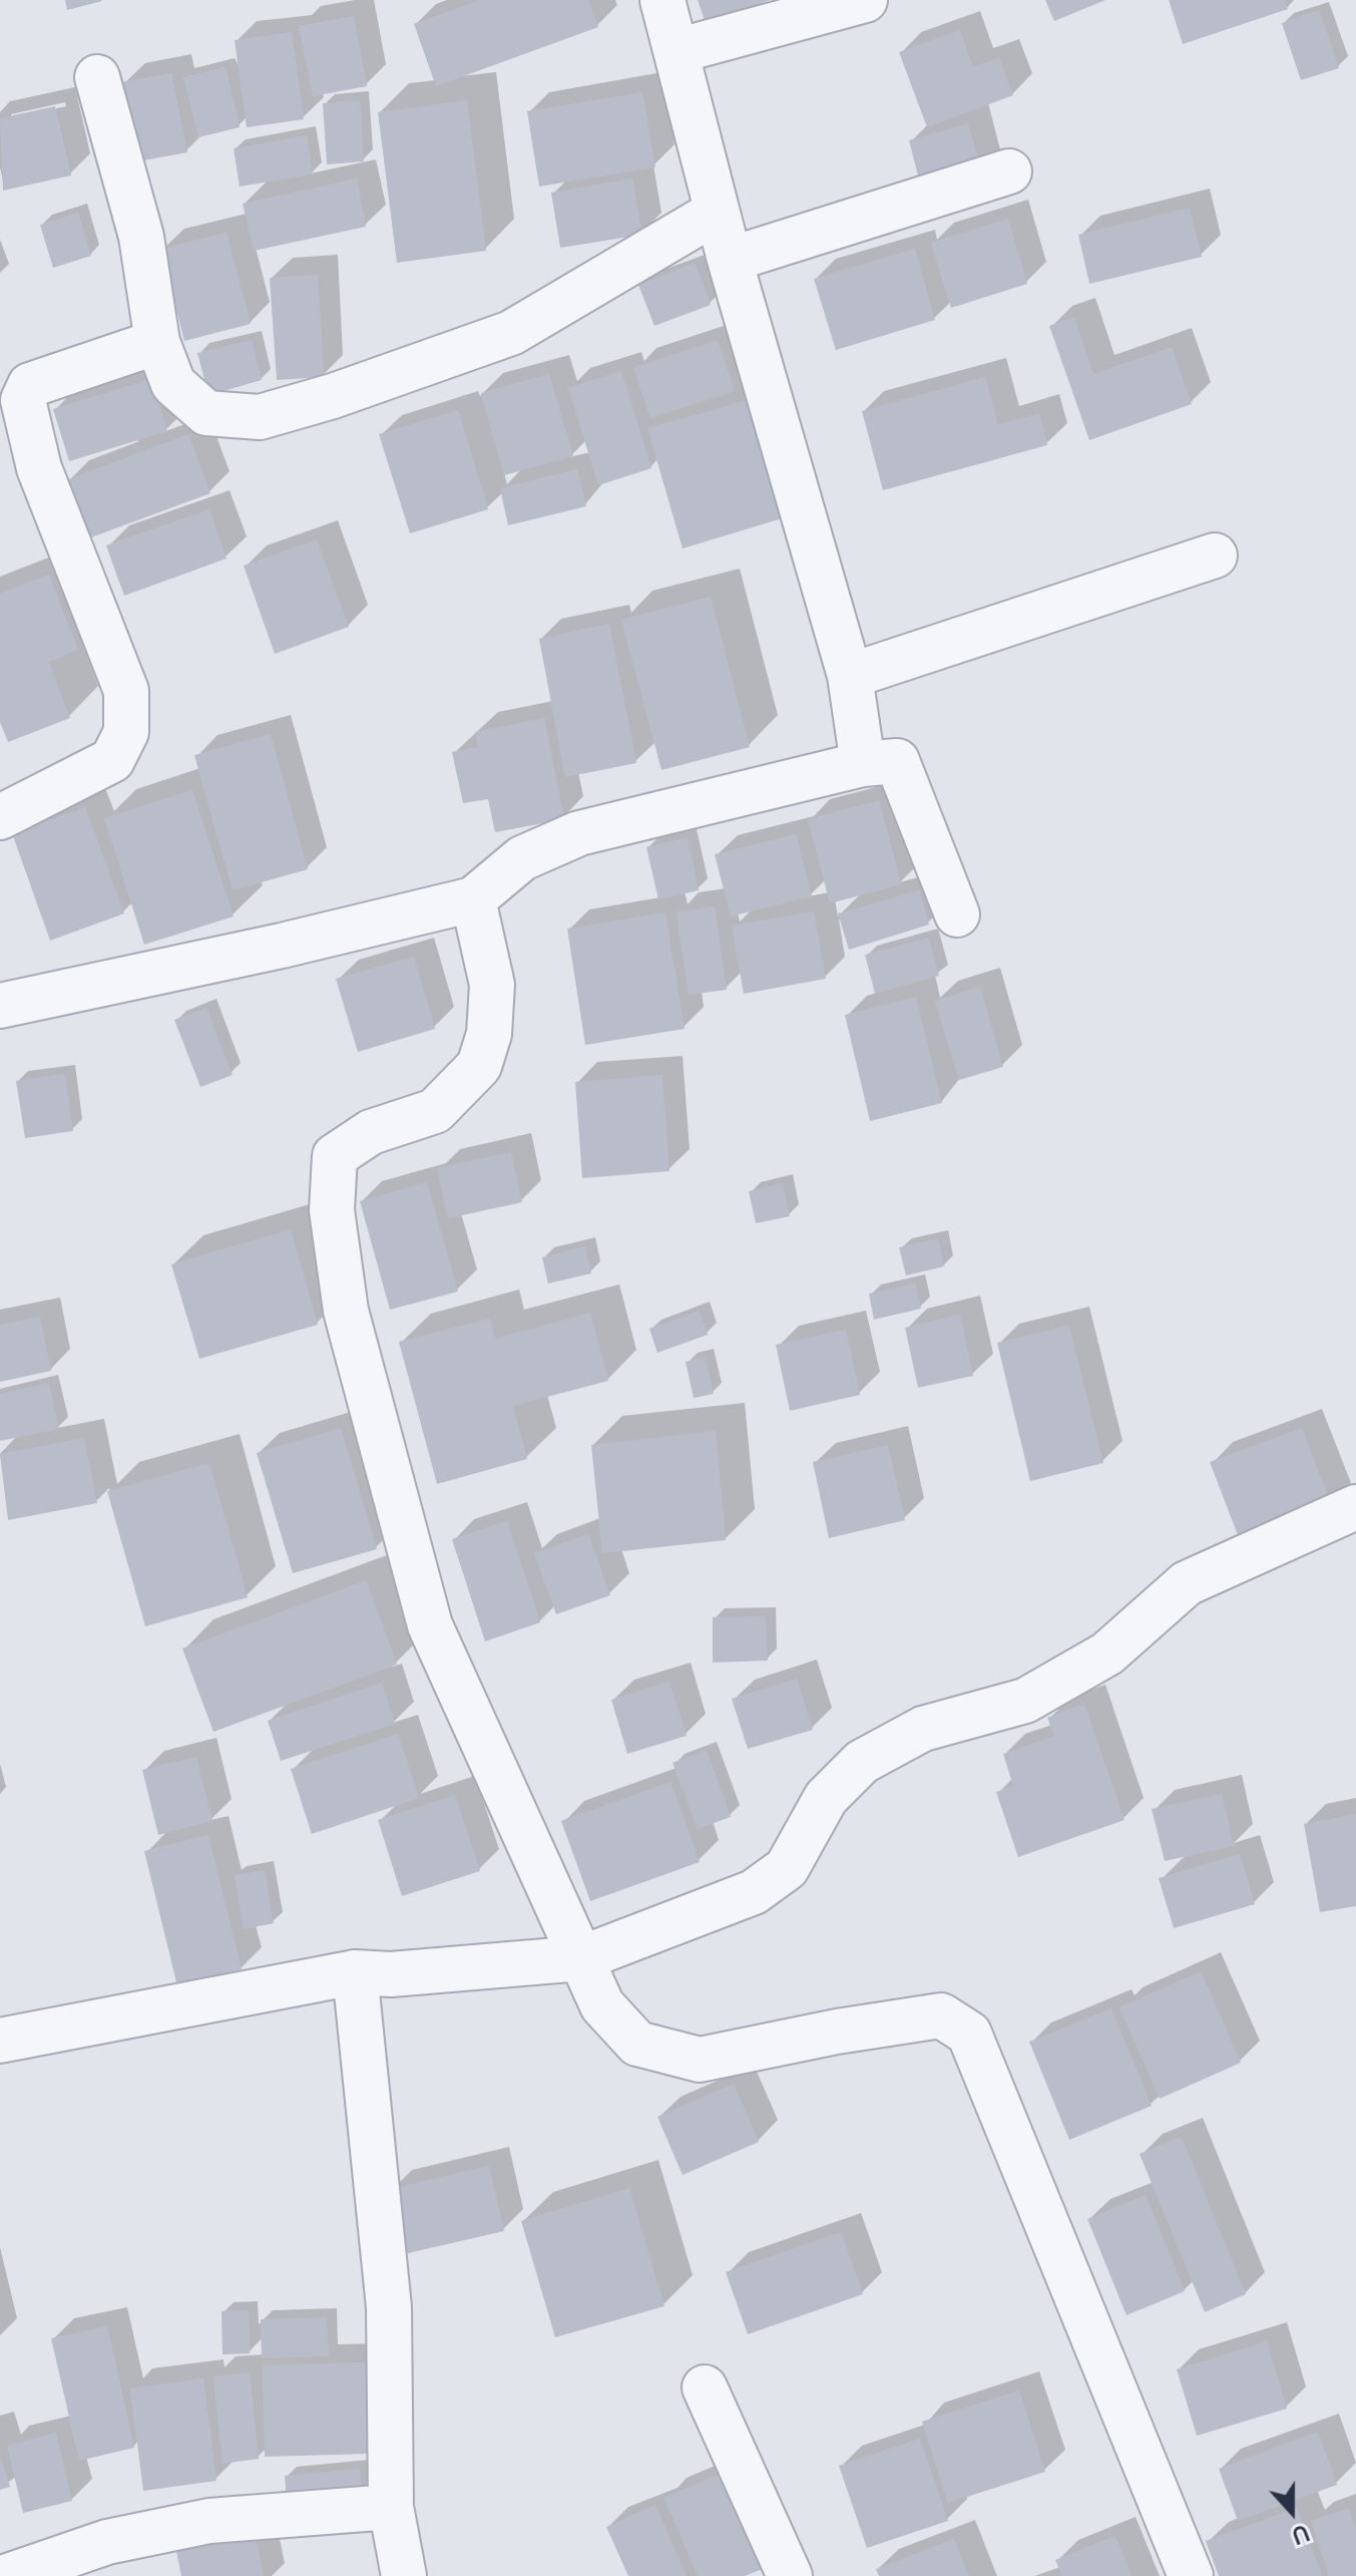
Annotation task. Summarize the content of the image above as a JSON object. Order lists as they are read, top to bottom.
{
  "north": "bottom"
}
